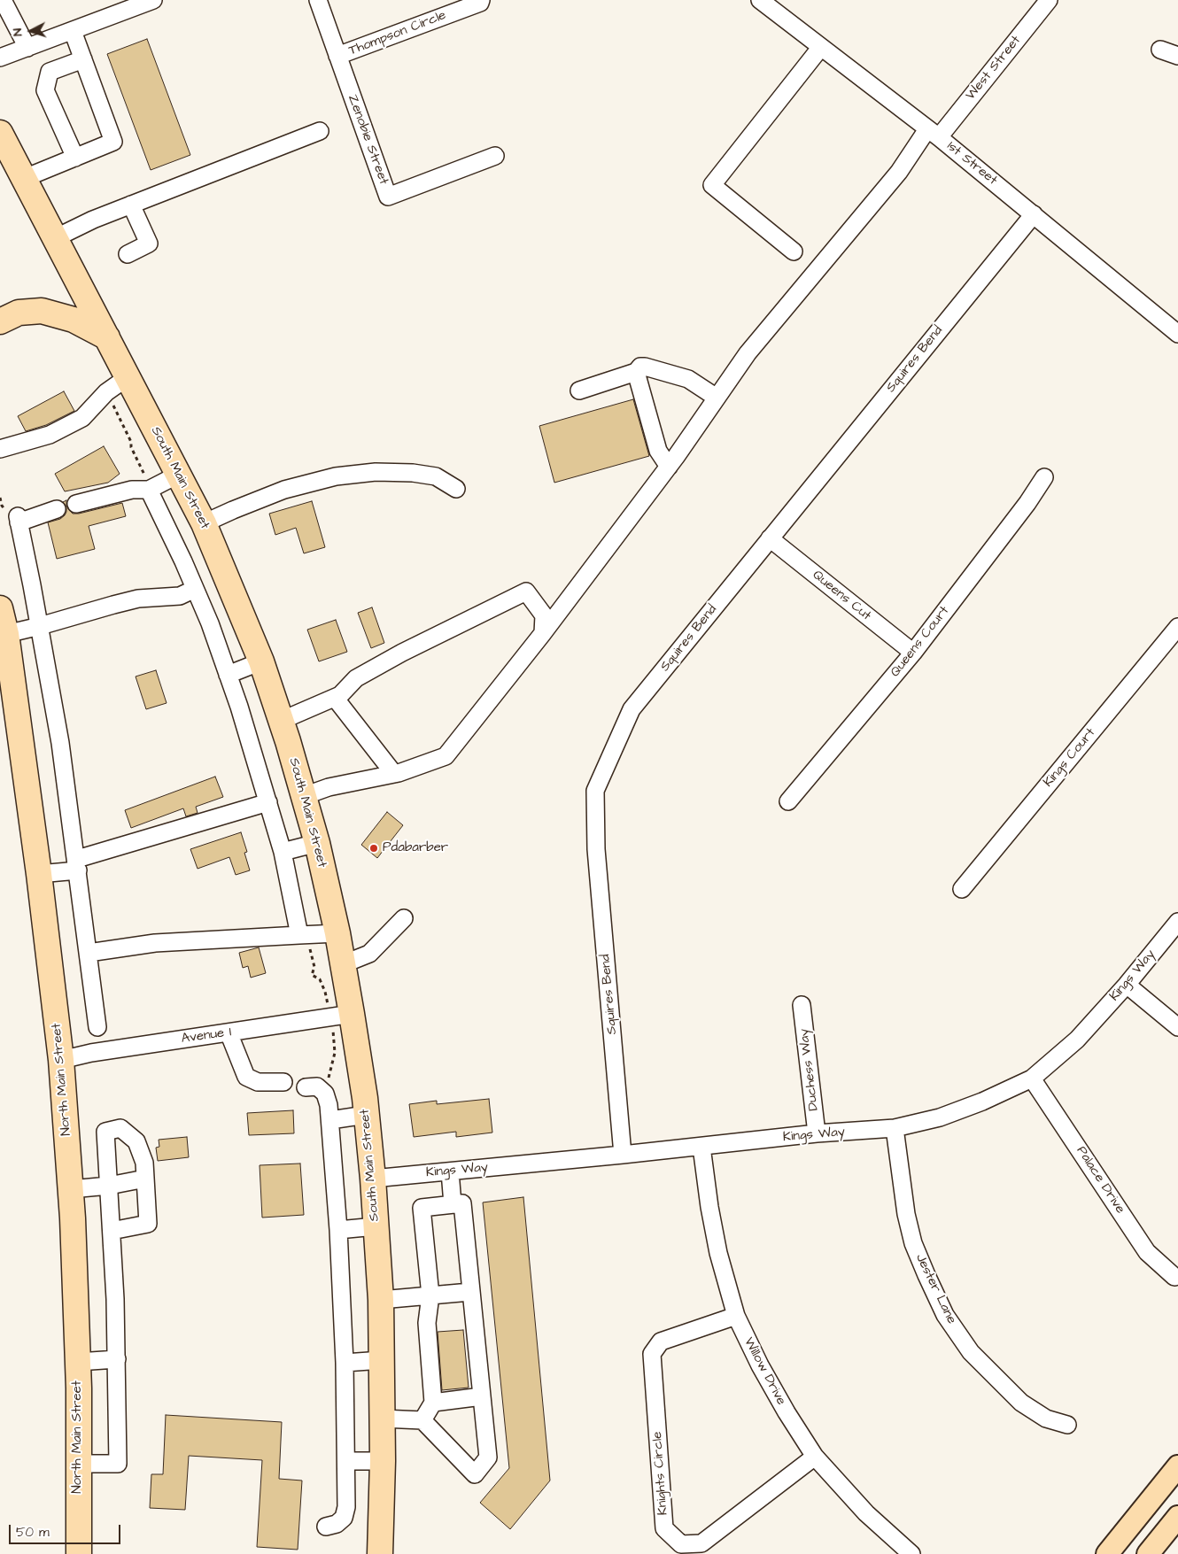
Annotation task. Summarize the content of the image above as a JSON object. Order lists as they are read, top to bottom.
{
  "streets": {
    "highway": ["South Main Street", "North Main Street"],
    "street": [
      "Thompson Circle",
      "West Street",
      "Zenobie Street",
      "1st Street",
      "Squires Bend",
      "Queens Cut",
      "Queens Court",
      "Kings Court",
      "Kings Way",
      "Avenue I",
      "Duchess Way",
      "Palace Drive",
      "Jester Lane",
      "Willow Drive",
      "Knights Circle"
    ]
  },
  "crossings": [
    ["Thompson Circle", "Zenobie Street"],
    ["West Street", "1st Street"],
    ["West Street", "South Main Street"],
    ["1st Street", "Squires Bend"],
    ["Squires Bend", "Queens Cut"],
    ["Squires Bend", "Kings Way"],
    ["South Main Street", "Kings Way"],
    ["South Main Street", "Avenue I"],
    ["Queens Cut", "Queens Court"],
    ["Kings Way", "Duchess Way"],
    ["Kings Way", "Palace Drive"],
    ["Kings Way", "Jester Lane"],
    ["Kings Way", "Willow Drive"],
    ["Avenue I", "North Main Street"],
    ["Willow Drive", "Knights Circle"]
  ],
  "places": ["Pdabarber"],
  "scale_bar": "50 m",
  "north": "left"
}
